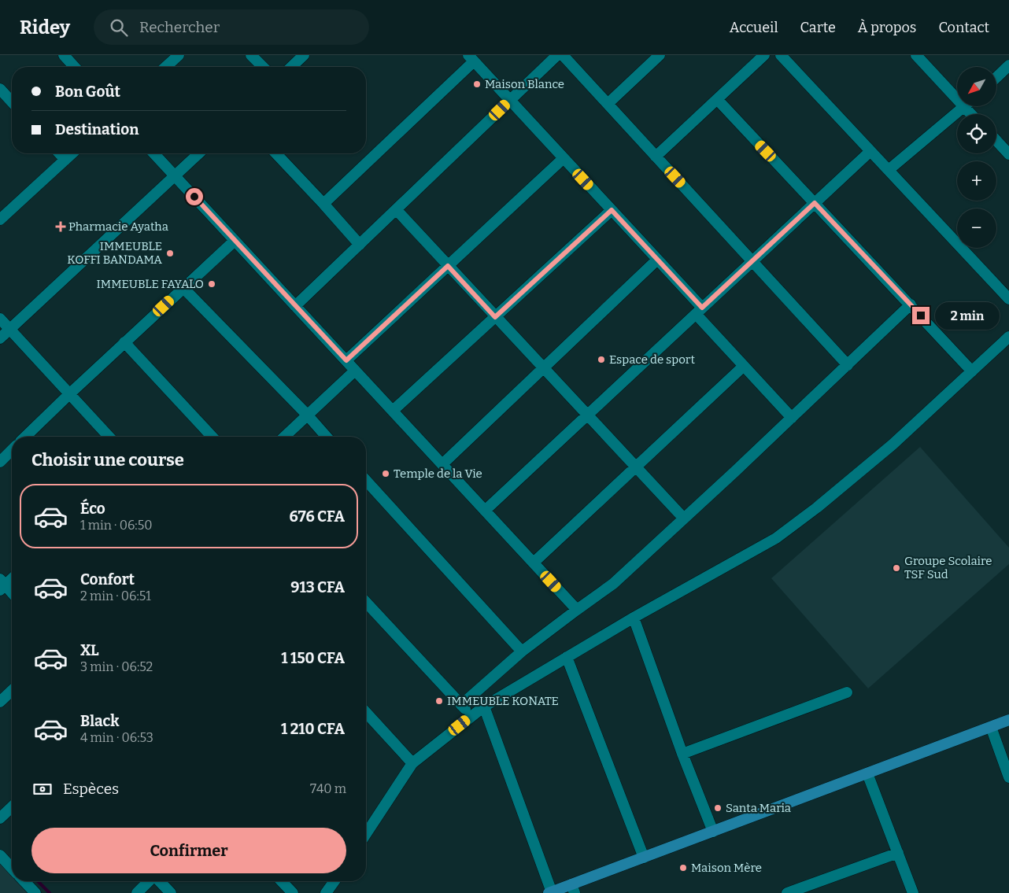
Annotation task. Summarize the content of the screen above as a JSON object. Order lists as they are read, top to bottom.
{
  "places": {
    "other": [
      "Maison Blance",
      "IMMEUBLE KOFFI BANDAMA",
      "IMMEUBLE FAYALO",
      "Espace de sport",
      "Temple de la Vie",
      "Groupe Scolaire TSF Sud",
      "IMMEUBLE KONATE",
      "Santa Maria",
      "Maison Mère"
    ],
    "health": ["Pharmacie Ayatha"]
  },
  "north": "bottom left",
  "page": {
    "header": "Ridey",
    "search": "Rechercher",
    "nav": [
      "Accueil",
      "Carte",
      "À propos",
      "Contact"
    ],
    "map_buttons": ["+", "−"],
    "banner": ["Bon Goût", "Destination"],
    "bubble": "2 min",
    "heading": "Choisir une course",
    "list": [
      {
        "name": "Éco",
        "note": "1 min · 06:50",
        "value": "676 CFA"
      },
      {
        "name": "Confort",
        "note": "2 min · 06:51",
        "value": "913 CFA"
      },
      {
        "name": "XL",
        "note": "3 min · 06:52",
        "value": "1 150 CFA"
      },
      {
        "name": "Black",
        "note": "4 min · 06:53",
        "value": "1 210 CFA"
      }
    ],
    "pay": ["Espèces", "740 m"],
    "buttons": "Confirmer"
  }
}
